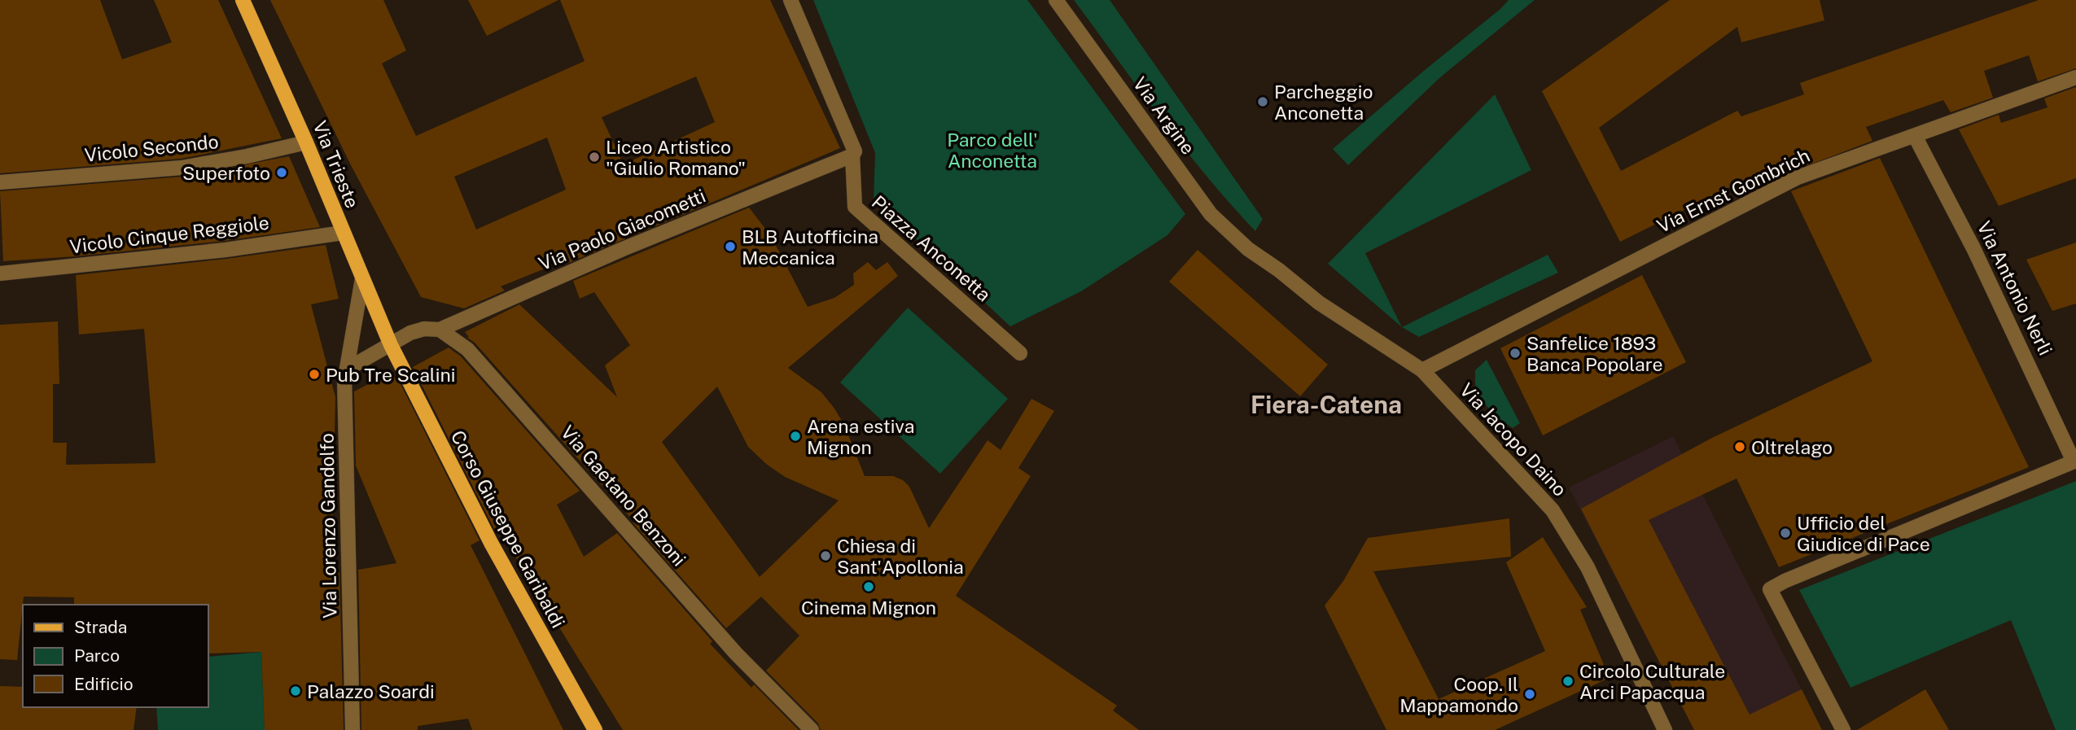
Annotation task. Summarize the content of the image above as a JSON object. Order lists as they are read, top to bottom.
{
  "streets": {
    "main road": ["Via Trieste", "Corso Giuseppe Garibaldi"],
    "street": [
      "Via Argine",
      "Vicolo Secondo",
      "Via Ernst Gombrich",
      "Via Paolo Giacometti",
      "Vicolo Cinque Reggiole",
      "Piazza Anconetta",
      "Via Antonio Nerli",
      "Via Jacopo Daino",
      "Via Gaetano Benzoni",
      "Via Lorenzo Gandolfo"
    ]
  },
  "crossings": [
    ["Via Argine", "Via Jacopo Daino"],
    ["Vicolo Secondo", "Via Trieste"],
    ["Via Trieste", "Vicolo Cinque Reggiole"],
    ["Via Trieste", "Via Lorenzo Gandolfo"],
    ["Via Trieste", "Corso Giuseppe Garibaldi"],
    ["Via Ernst Gombrich", "Via Antonio Nerli"],
    ["Via Ernst Gombrich", "Via Jacopo Daino"],
    ["Via Paolo Giacometti", "Piazza Anconetta"],
    ["Via Paolo Giacometti", "Via Gaetano Benzoni"]
  ],
  "districts": ["Fiera-Catena"],
  "parks": ["Parco dell' Anconetta"],
  "places": [
    "Parcheggio Anconetta",
    "Liceo Artistico \"Giulio Romano\"",
    "Superfoto",
    "BLB Autofficina Meccanica",
    "Sanfelice 1893 Banca Popolare",
    "Pub Tre Scalini",
    "Arena estiva Mignon",
    "Oltrelago",
    "Ufficio del Giudice di Pace",
    "Chiesa di Sant'Apollonia",
    "Cinema Mignon",
    "Circolo Culturale Arci Papacqua",
    "Palazzo Soardi",
    "Coop. Il Mappamondo"
  ],
  "legend": ["Strada", "Parco", "Edificio"]
}
